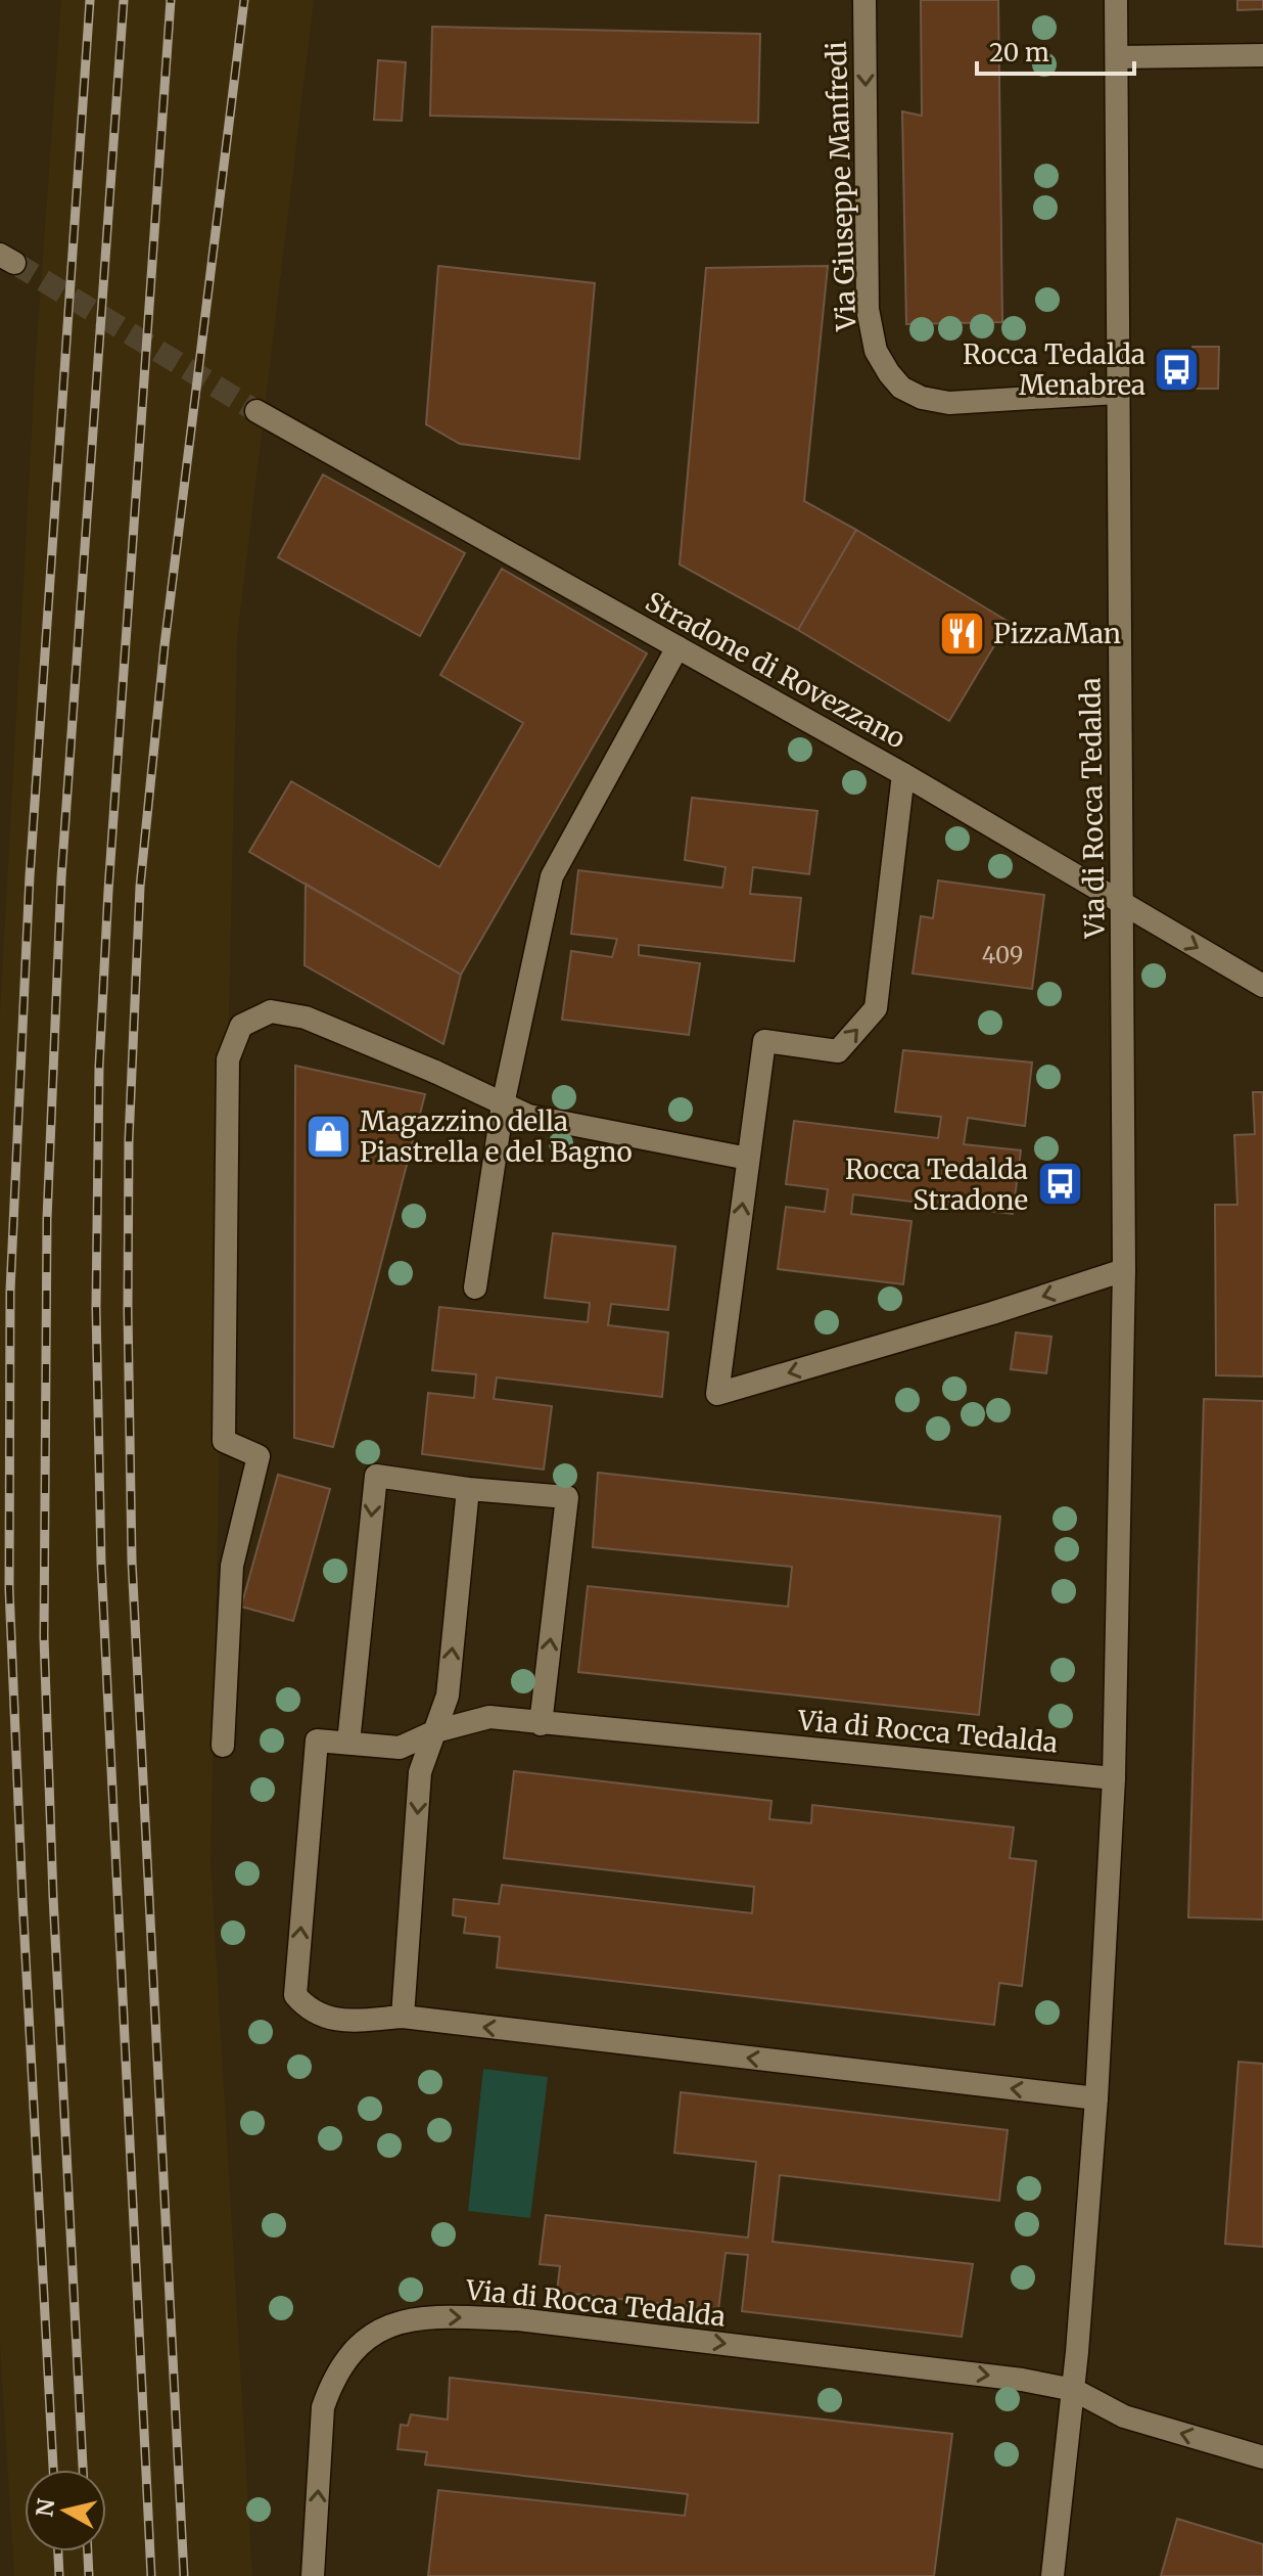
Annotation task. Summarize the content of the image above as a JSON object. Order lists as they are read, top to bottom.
{
  "streets": {
    "street": ["Via Giuseppe Manfredi", "Stradone di Rovezzano", "Via di Rocca Tedalda"]
  },
  "crossings": [
    ["Via Giuseppe Manfredi", "Via di Rocca Tedalda"],
    ["Stradone di Rovezzano", "Via di Rocca Tedalda"]
  ],
  "places": {
    "bus stop": ["Rocca Tedalda Menabrea", "Rocca Tedalda Stradone"],
    "restaurant": ["PizzaMan"],
    "shop": ["Magazzino della Piastrella e del Bagno"]
  },
  "house_numbers": ["409"],
  "scale_bar": "20 m",
  "north": "left"
}
